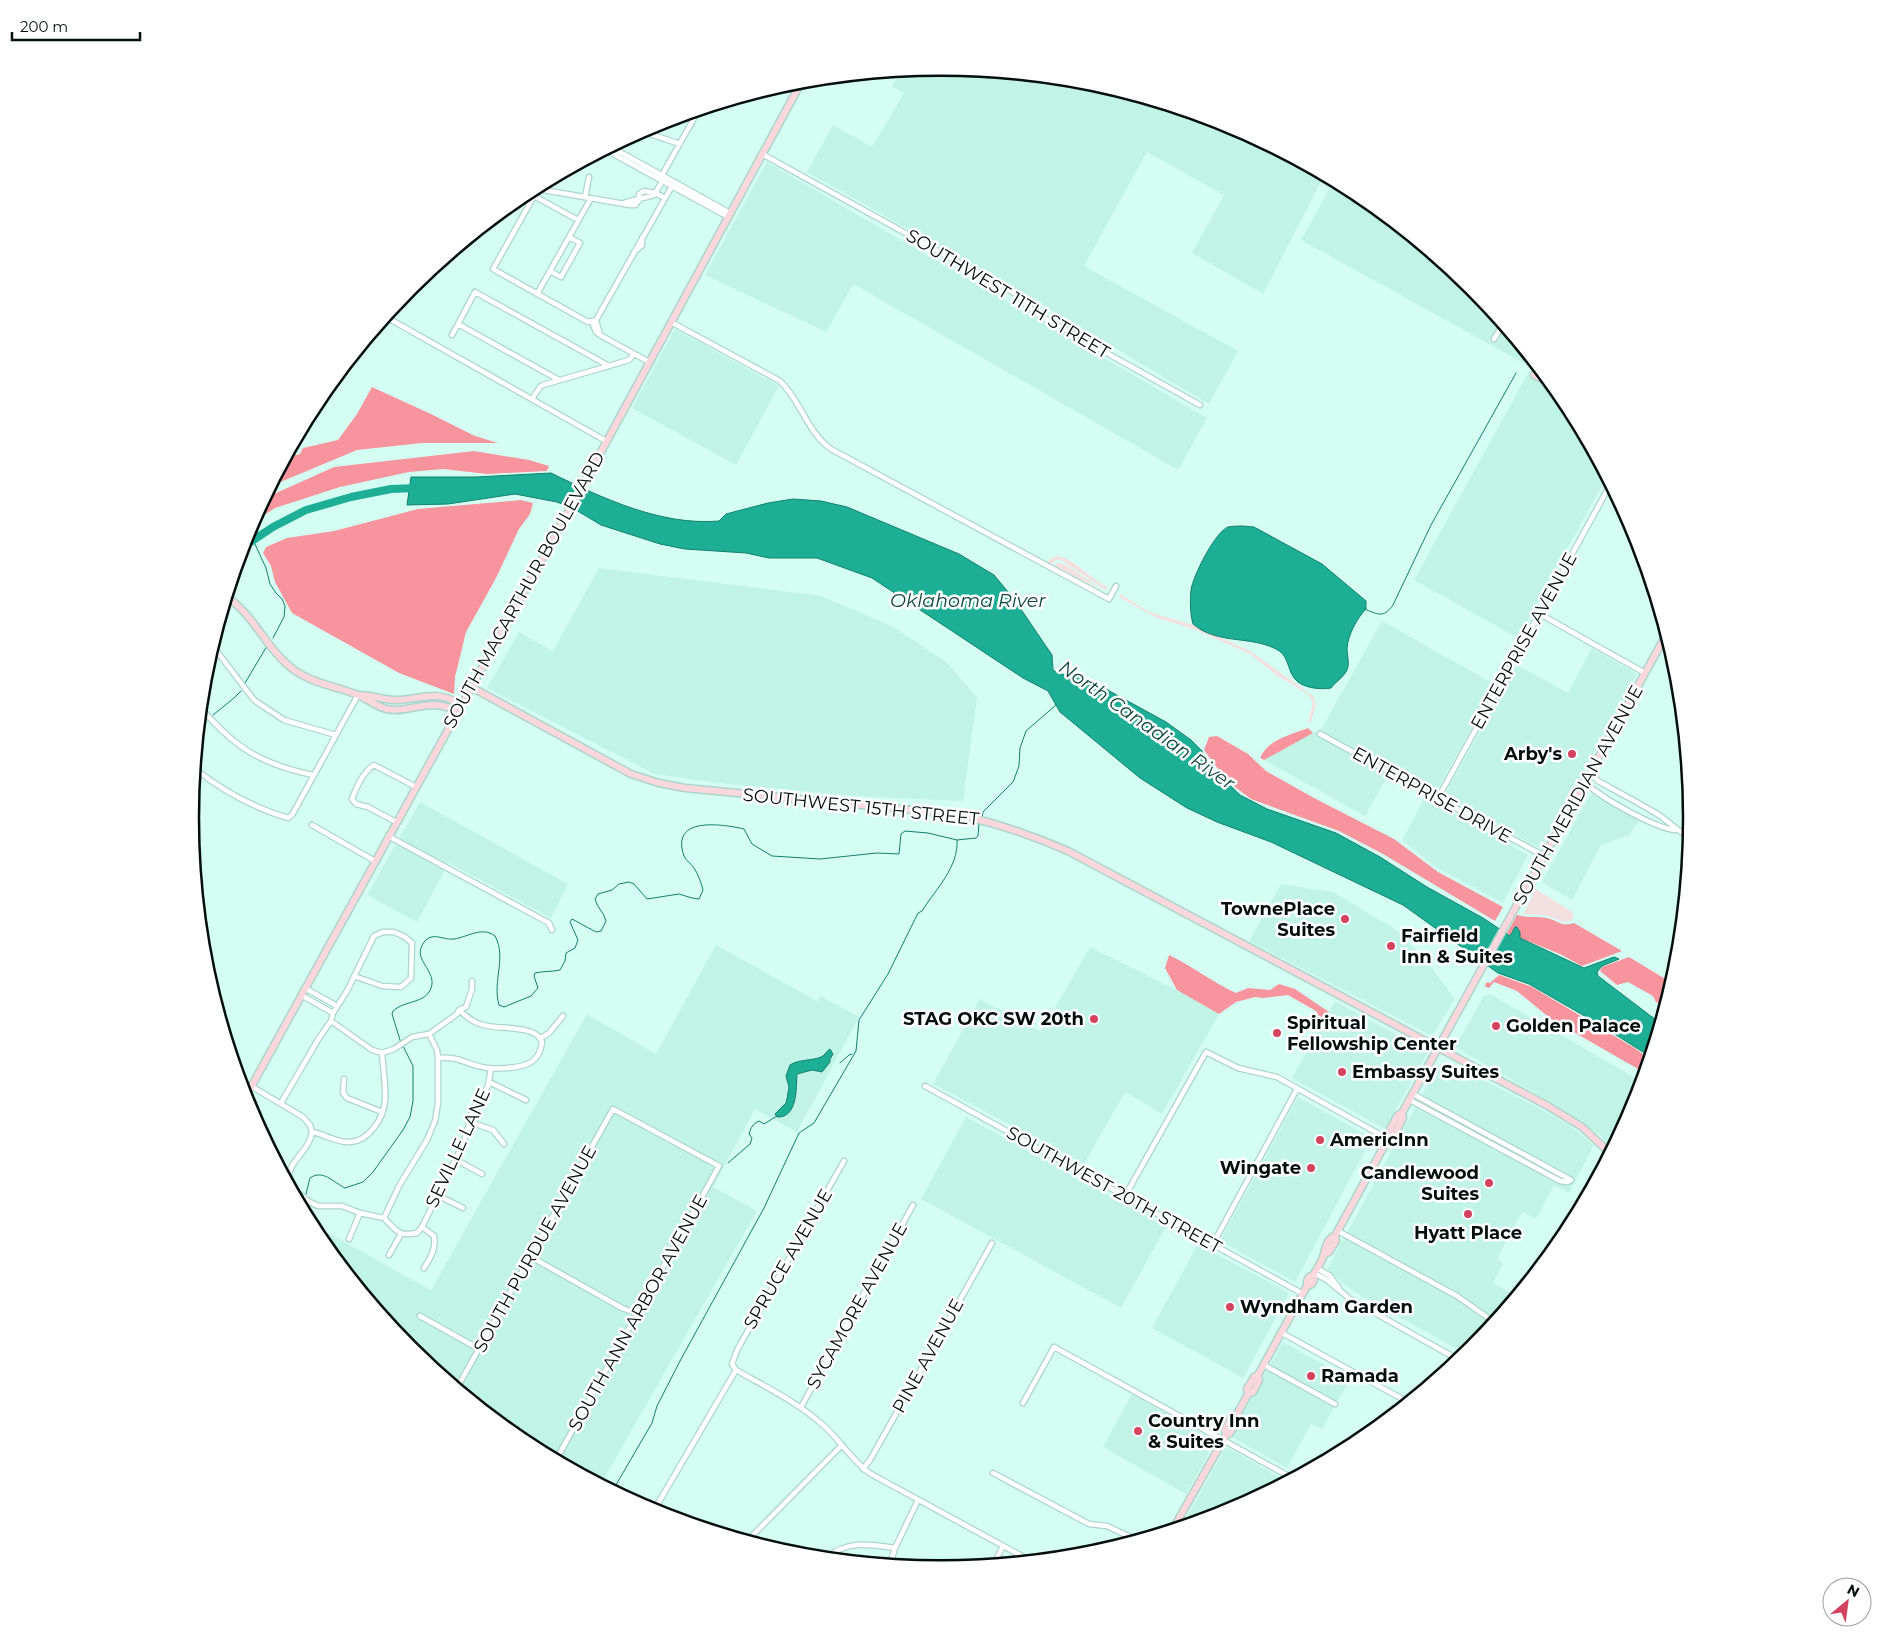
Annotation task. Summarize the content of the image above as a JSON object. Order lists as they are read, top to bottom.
{
  "streets": {
    "main road": ["SOUTH MACARTHUR BOULEVARD", "SOUTH MERIDIAN AVENUE", "SOUTHWEST 15TH STREET"],
    "street": [
      "SOUTHWEST 11TH STREET",
      "ENTERPRISE AVENUE",
      "ENTERPRISE DRIVE",
      "SEVILLE LANE",
      "SOUTHWEST 20TH STREET",
      "SOUTH PURDUE AVENUE",
      "SPRUCE AVENUE",
      "SYCAMORE AVENUE",
      "SOUTH ANN ARBOR AVENUE",
      "PINE AVENUE"
    ]
  },
  "crossings": [
    ["SOUTHWEST 11TH STREET", "SOUTH MACARTHUR BOULEVARD"],
    ["SOUTH MACARTHUR BOULEVARD", "SOUTHWEST 15TH STREET"],
    ["ENTERPRISE AVENUE", "ENTERPRISE DRIVE"],
    ["ENTERPRISE DRIVE", "SOUTH MERIDIAN AVENUE"],
    ["SOUTH MERIDIAN AVENUE", "SOUTHWEST 15TH STREET"],
    ["SOUTH MERIDIAN AVENUE", "SOUTHWEST 20TH STREET"],
    ["SOUTH PURDUE AVENUE", "SOUTH ANN ARBOR AVENUE"]
  ],
  "water": ["Oklahoma River", "North Canadian River"],
  "places": [
    "Arby's",
    "TownePlace Suites",
    "Fairfield Inn & Suites",
    "STAG OKC SW 20th",
    "Golden Palace",
    "Spiritual Fellowship Center",
    "Embassy Suites",
    "AmericInn",
    "Wingate",
    "Candlewood Suites",
    "Hyatt Place",
    "Wyndham Garden",
    "Ramada",
    "Country Inn & Suites"
  ],
  "scale_bar": "200 m",
  "north": "top right"
}
